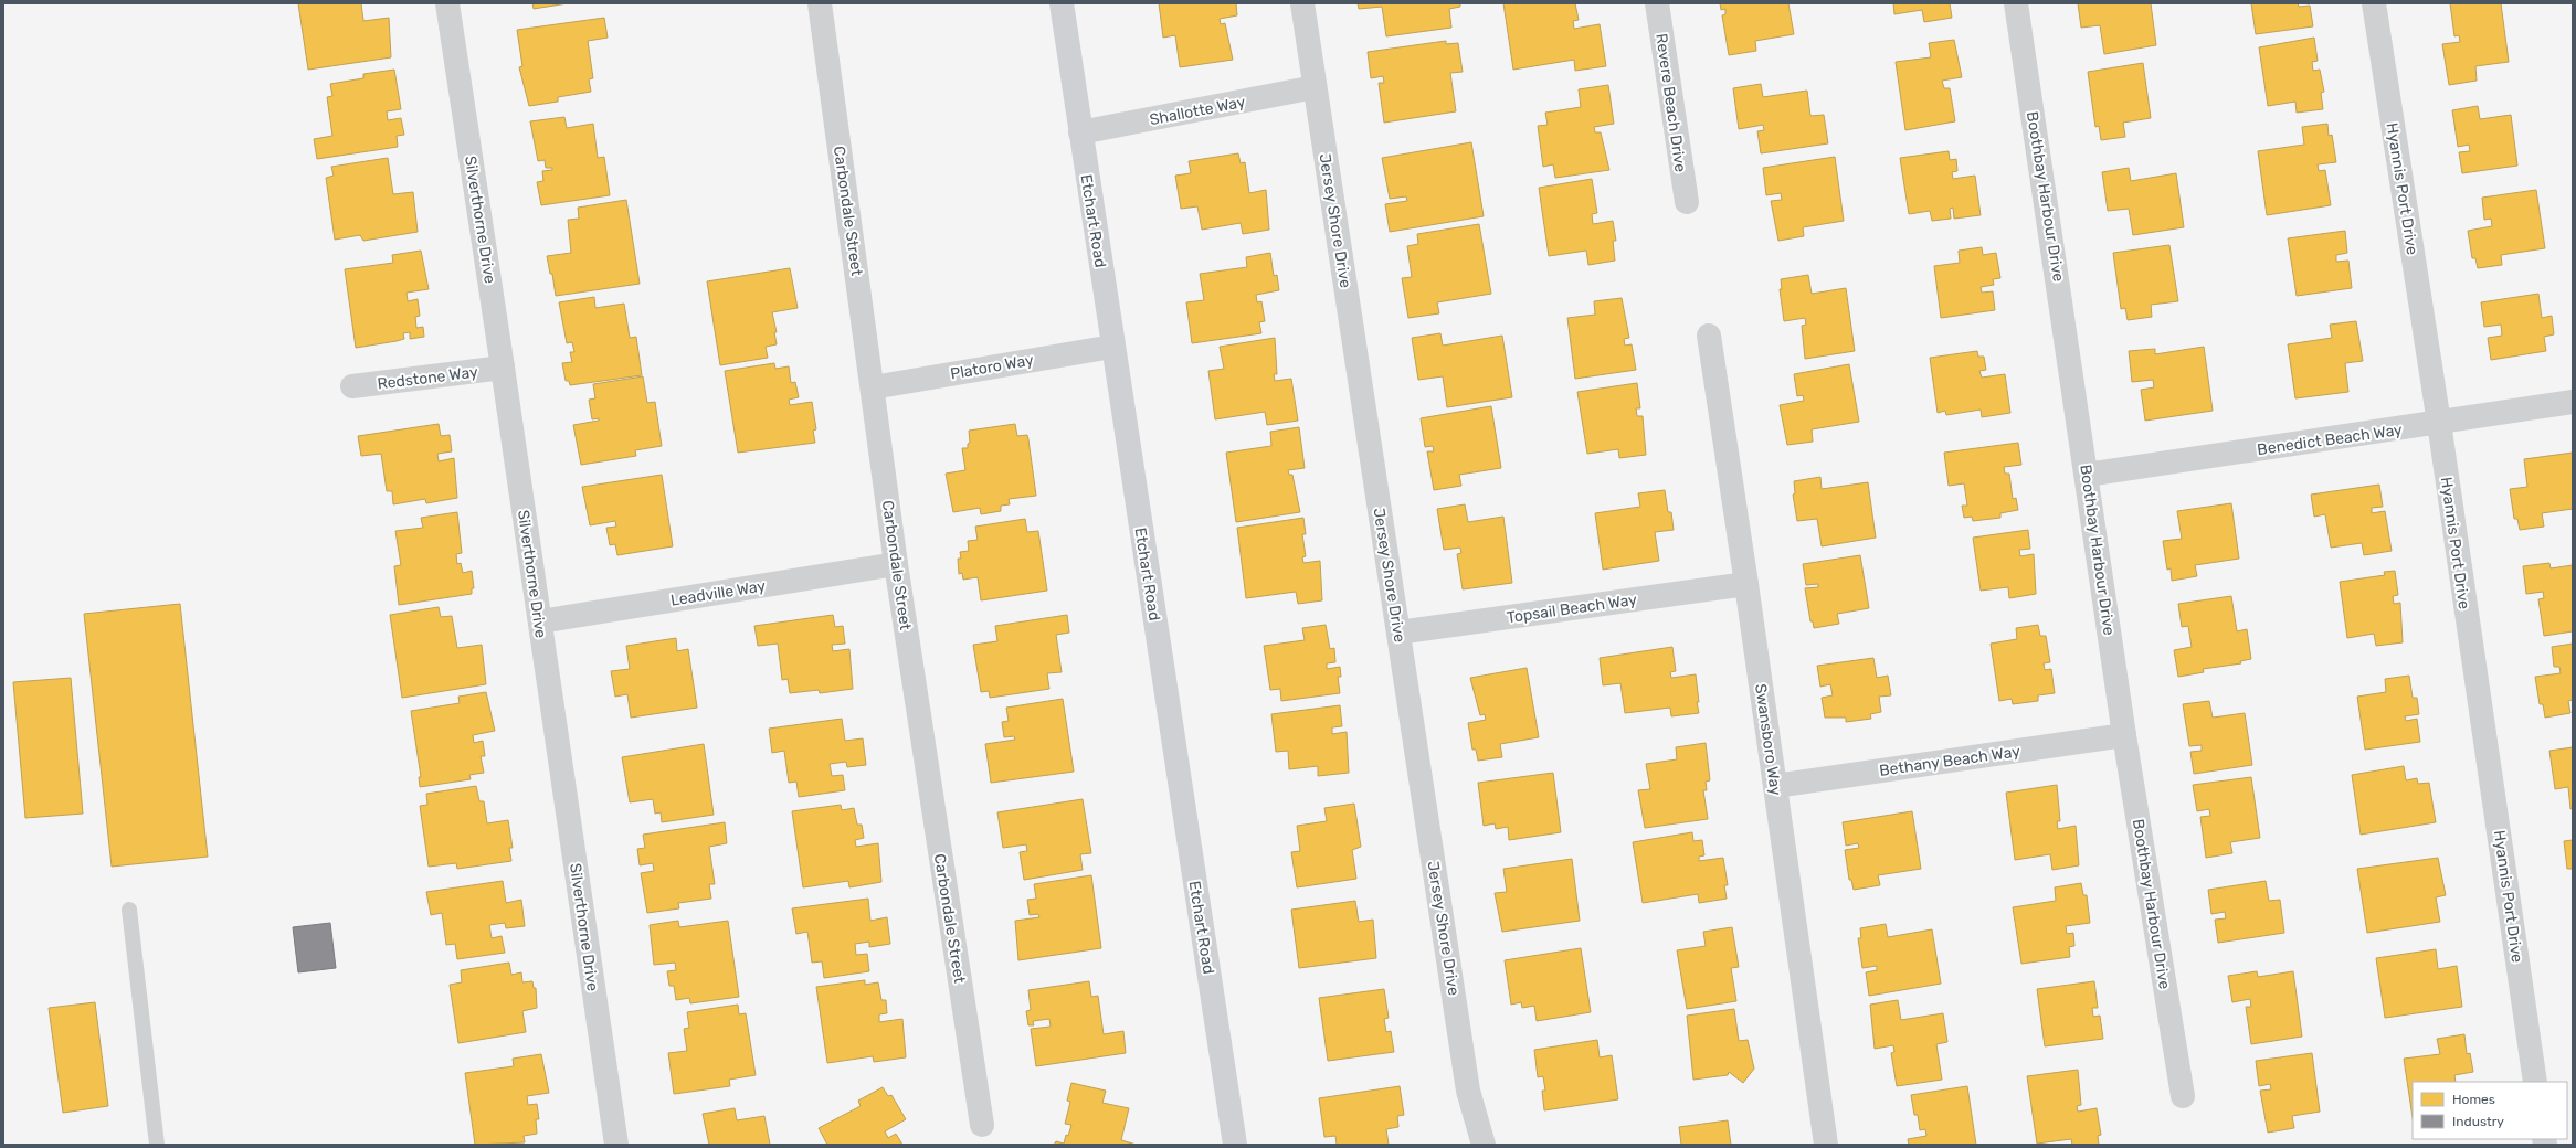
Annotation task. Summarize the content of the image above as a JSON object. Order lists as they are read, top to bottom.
{
  "streets": {
    "street": [
      "Revere Beach Drive",
      "Shallotte Way",
      "Hyannis Port Drive",
      "Boothbay Harbour Drive",
      "Carbondale Street",
      "Silverthorne Drive",
      "Etchart Road",
      "Jersey Shore Drive",
      "Platoro Way",
      "Redstone Way",
      "Benedict Beach Way",
      "Leadville Way",
      "Topsail Beach Way",
      "Swansboro Way",
      "Bethany Beach Way"
    ]
  },
  "crossings": [
    ["Shallotte Way", "Etchart Road"],
    ["Shallotte Way", "Jersey Shore Drive"],
    ["Hyannis Port Drive", "Benedict Beach Way"],
    ["Boothbay Harbour Drive", "Benedict Beach Way"],
    ["Boothbay Harbour Drive", "Bethany Beach Way"],
    ["Carbondale Street", "Platoro Way"],
    ["Carbondale Street", "Leadville Way"],
    ["Silverthorne Drive", "Redstone Way"],
    ["Silverthorne Drive", "Leadville Way"],
    ["Etchart Road", "Platoro Way"],
    ["Jersey Shore Drive", "Topsail Beach Way"],
    ["Topsail Beach Way", "Swansboro Way"],
    ["Swansboro Way", "Bethany Beach Way"]
  ],
  "legend": ["Homes", "Industry"]
}
